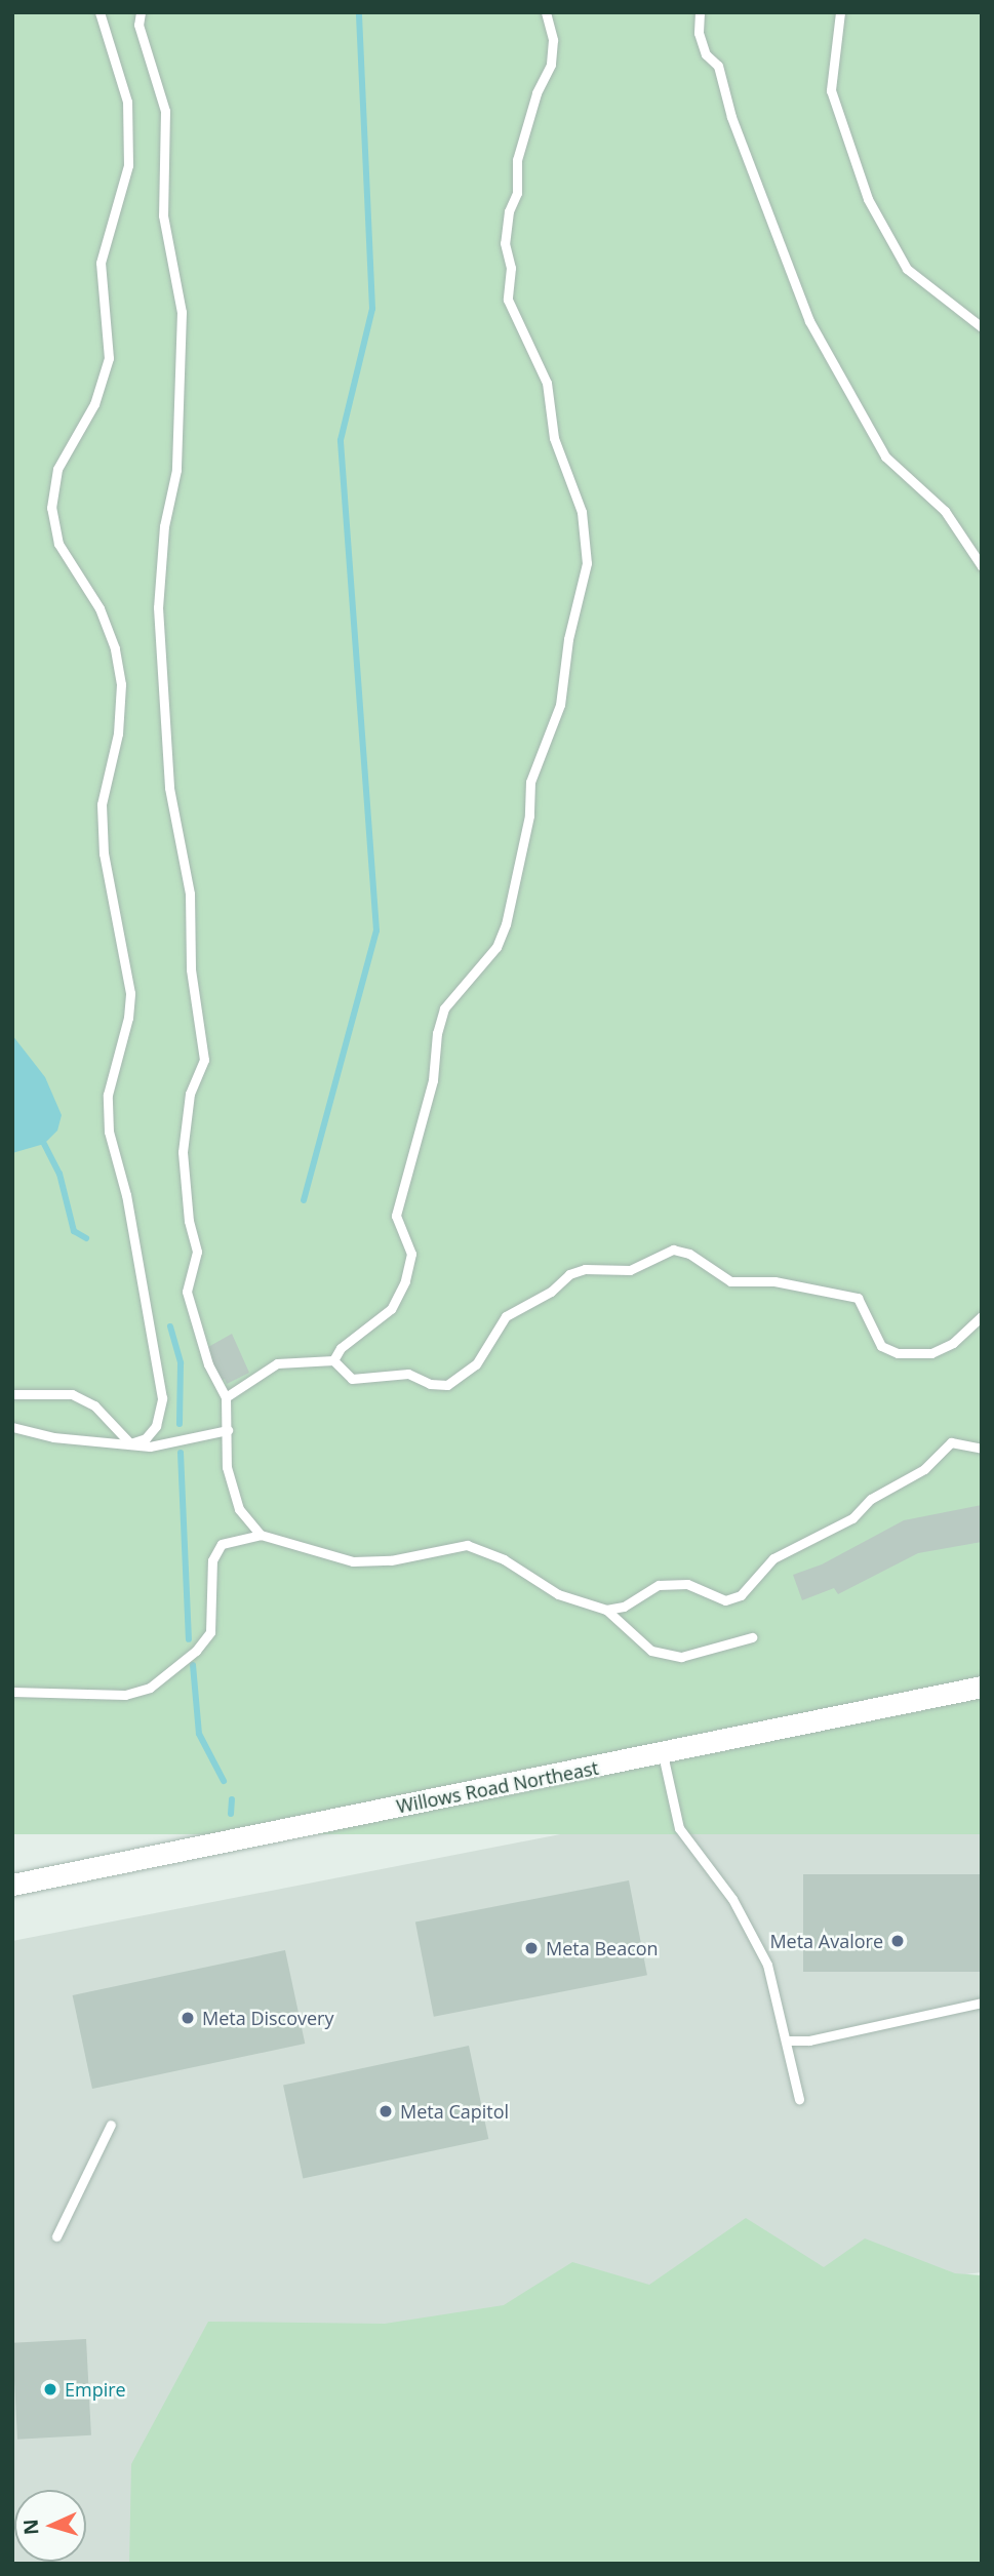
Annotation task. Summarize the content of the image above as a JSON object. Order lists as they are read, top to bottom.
{
  "streets": {
    "main road": ["Willows Road Northeast"]
  },
  "places": [
    "Meta Avalore",
    "Meta Beacon",
    "Meta Discovery",
    "Meta Capitol",
    "Empire"
  ],
  "north": "left"
}
